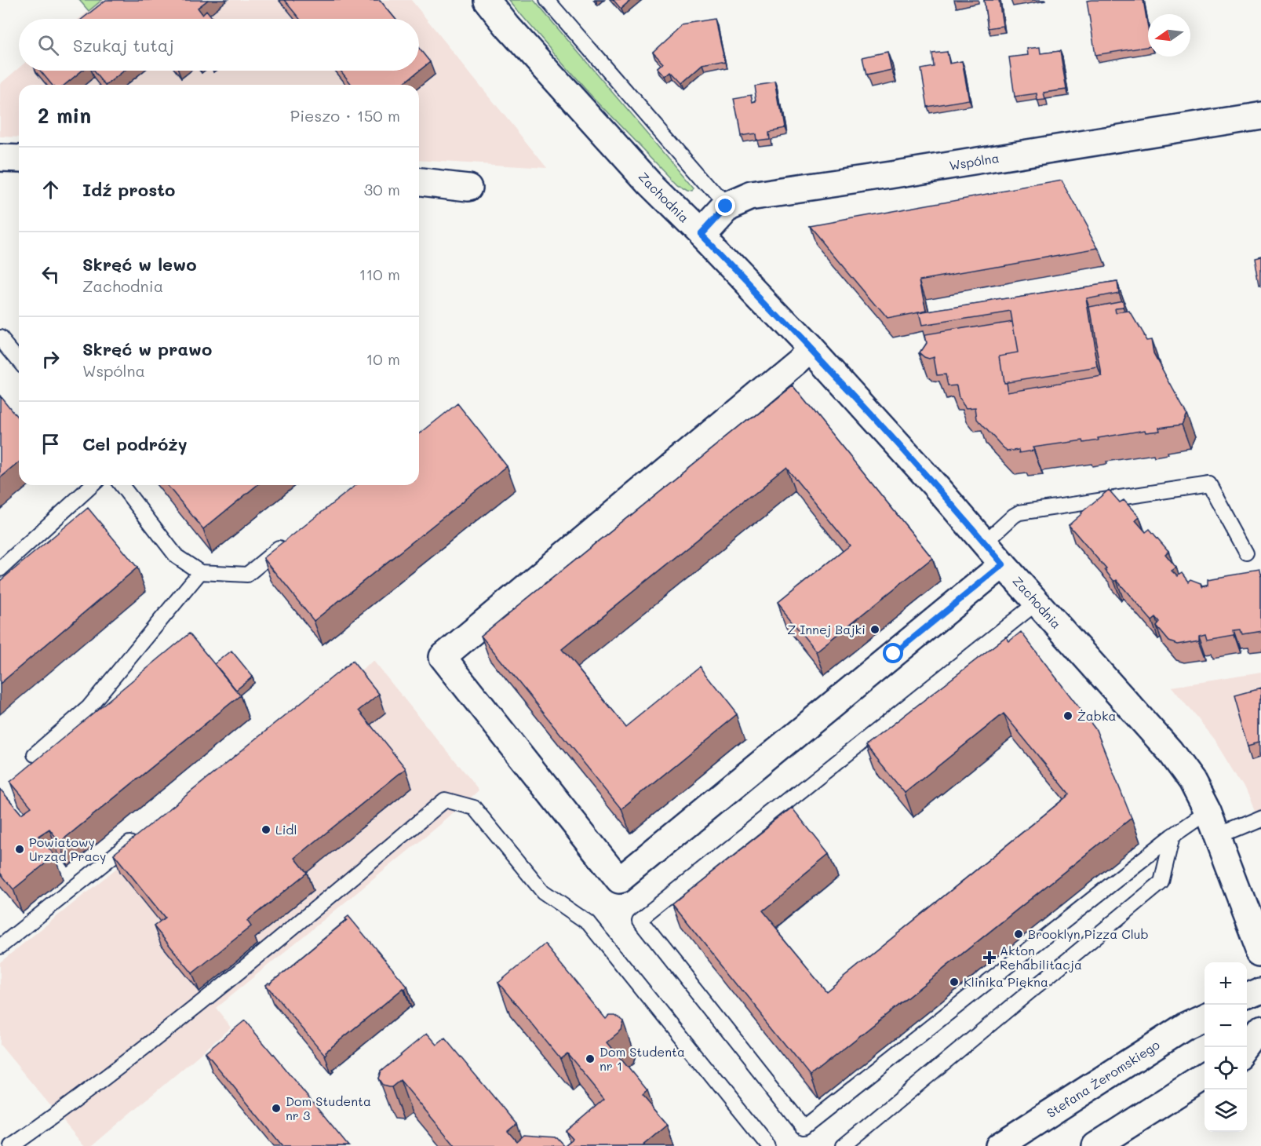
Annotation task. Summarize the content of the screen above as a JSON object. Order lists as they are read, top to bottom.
{
  "streets": {
    "street": ["Wspólna", "Zachodnia", "Stefana Żeromskiego"]
  },
  "crossings": [
    ["Wspólna", "Zachodnia"]
  ],
  "places": {
    "other": [
      "Z Innej Bajki",
      "Żabka",
      "Lidl",
      "Powiatowy Urząd Pracy",
      "Brooklyn Pizza Club",
      "Klinika Piękna",
      "Dom Studenta nr 1",
      "Dom Studenta nr 3"
    ],
    "health": ["Akton Rehabilitacja"]
  },
  "north": "left",
  "page": {
    "search": "Szukaj tutaj",
    "heading": ["2 min", "Pieszo · 150 m"],
    "list": [
      ["Idź prosto", "30 m"],
      ["Skręć w lewo", "Zachodnia", "110 m"],
      ["Skręć w prawo", "Wspólna", "10 m"],
      "Cel podróży"
    ],
    "map_buttons": ["+", "−"]
  }
}
